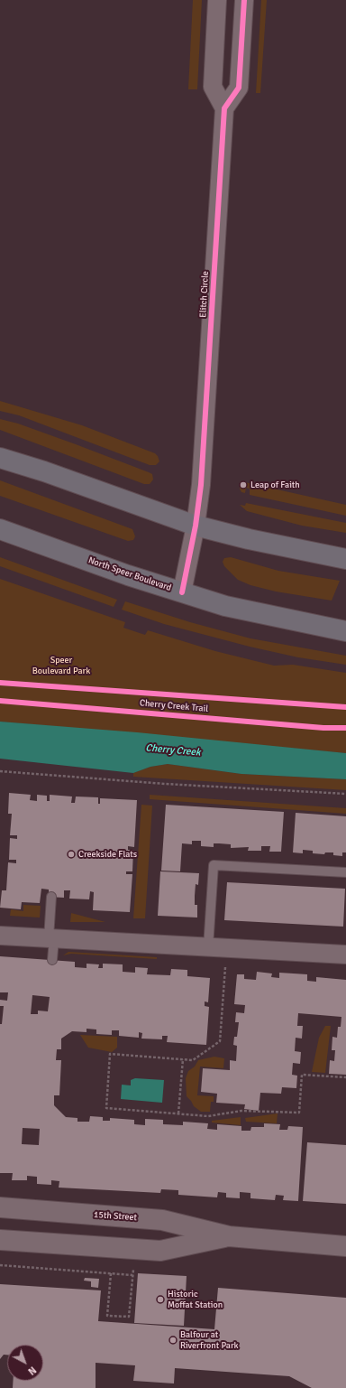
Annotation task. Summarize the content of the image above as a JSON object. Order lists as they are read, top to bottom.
{
  "streets": {
    "main road": ["North Speer Boulevard", "15th Street"],
    "street": ["Elitch Circle"],
    "cycle path": ["Cherry Creek Trail"]
  },
  "crossings": [
    ["Elitch Circle", "North Speer Boulevard"]
  ],
  "water": ["Cherry Creek"],
  "parks": ["Speer Boulevard Park"],
  "places": [
    "Leap of Faith",
    "Creekside Flats",
    "Historic Moffat Station",
    "Balfour at Riverfront Park"
  ],
  "north": "bottom right"
}
